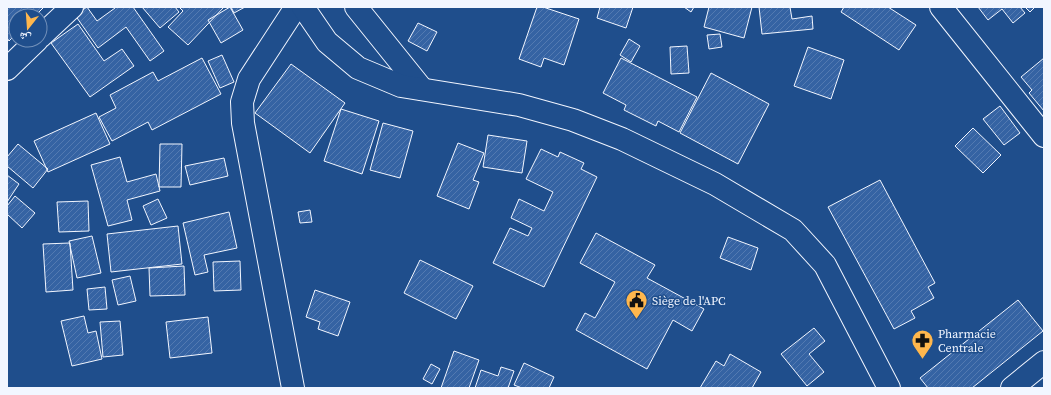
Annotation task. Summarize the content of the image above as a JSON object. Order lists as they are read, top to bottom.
{
  "places": {
    "public building": ["Siège de l'APC"],
    "pharmacy": ["Pharmacie Centrale"]
  },
  "north": "bottom"
}
